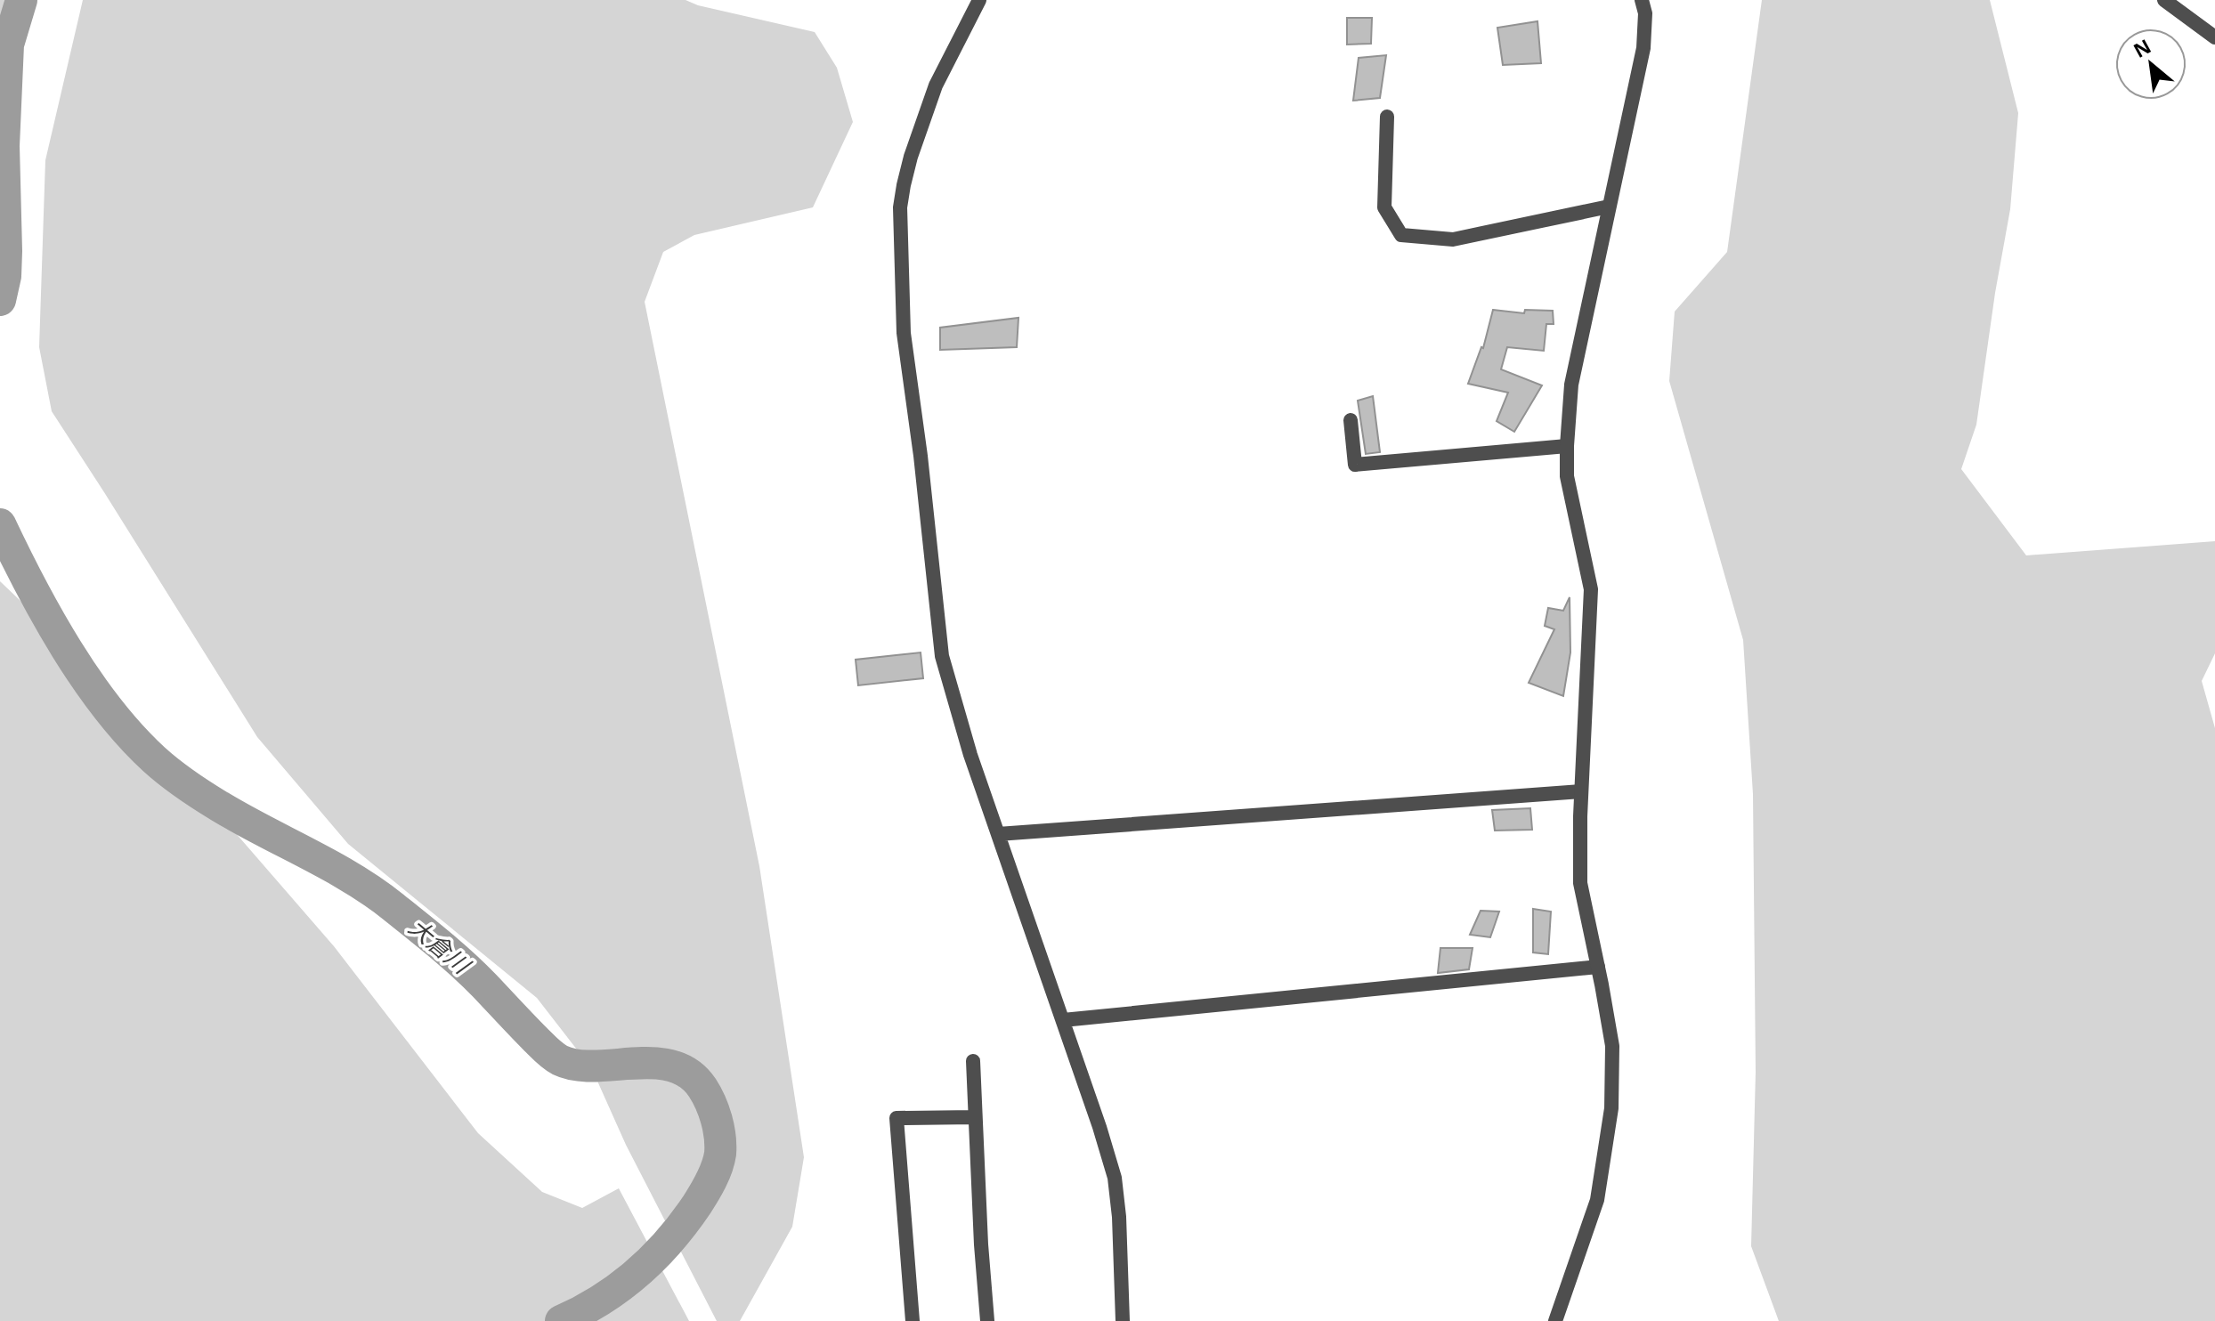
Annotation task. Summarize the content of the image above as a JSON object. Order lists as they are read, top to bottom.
{
  "water": ["大倉川"],
  "north": "top left"
}
